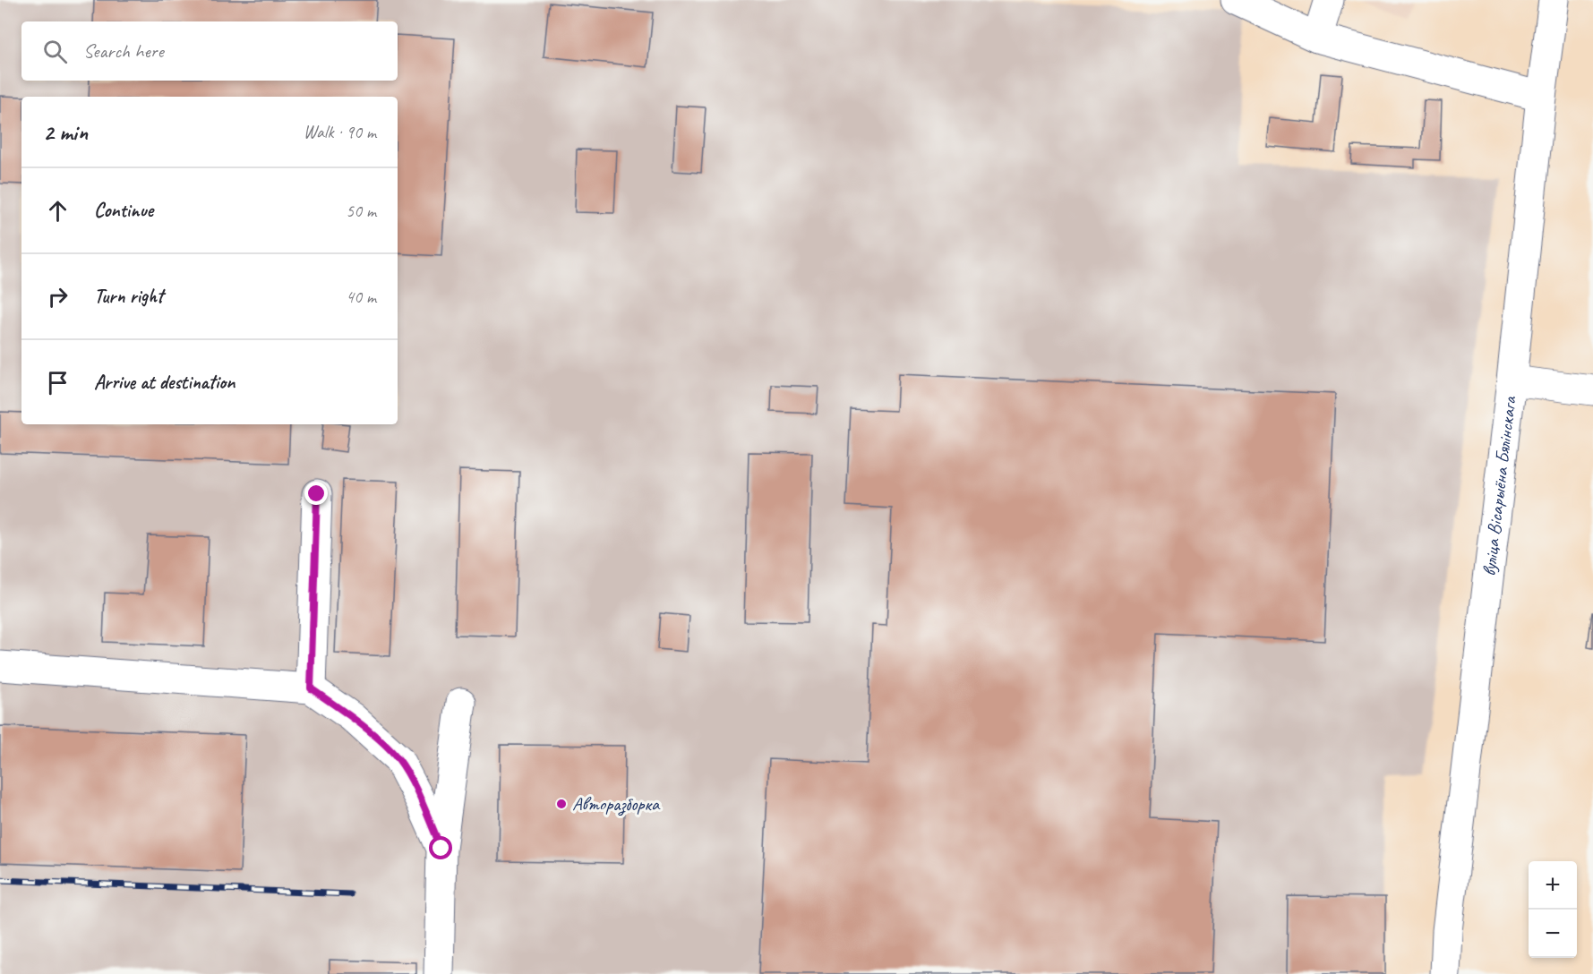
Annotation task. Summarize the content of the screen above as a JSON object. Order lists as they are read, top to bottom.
{
  "streets": {
    "street": ["вуліца Вісарыёна Бялінскага"]
  },
  "places": ["Авторазборка"],
  "page": {
    "search": "Search here",
    "heading": ["2 min", "Walk · 90 m"],
    "list": [
      ["Continue", "50 m"],
      ["Turn right", "40 m"],
      "Arrive at destination"
    ],
    "map_buttons": ["+", "−"]
  }
}
